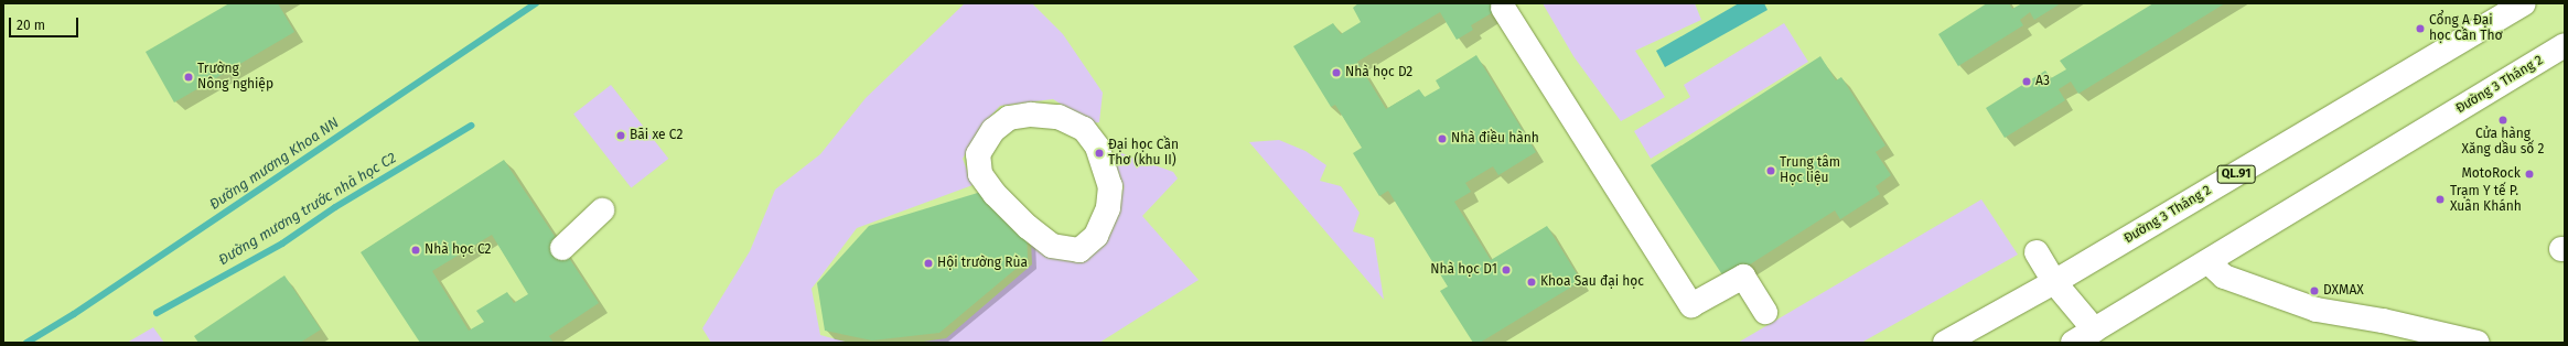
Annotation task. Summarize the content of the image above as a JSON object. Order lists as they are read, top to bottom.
{
  "streets": {
    "main road": ["Đường 3 Tháng 2", "QL.91"]
  },
  "water": ["Đường mương Khoa NN", "Đường mương trước nhà học C2"],
  "places": [
    "Cổng A Đại học Cần Thơ",
    "Nhà học D2",
    "Trường Nông nghiệp",
    "A3",
    "Cửa hàng Xăng dầu số 2",
    "Bãi xe C2",
    "Nhà điều hành",
    "Đại học Cần Thơ (khu II)",
    "Trung tâm Học liệu",
    "MotoRock",
    "Trạm Y tế P. Xuân Khánh",
    "Nhà học C2",
    "Hội trường Rùa",
    "Nhà học D1",
    "Khoa Sau đại học",
    "DXMAX"
  ],
  "scale_bar": "20 m"
}
